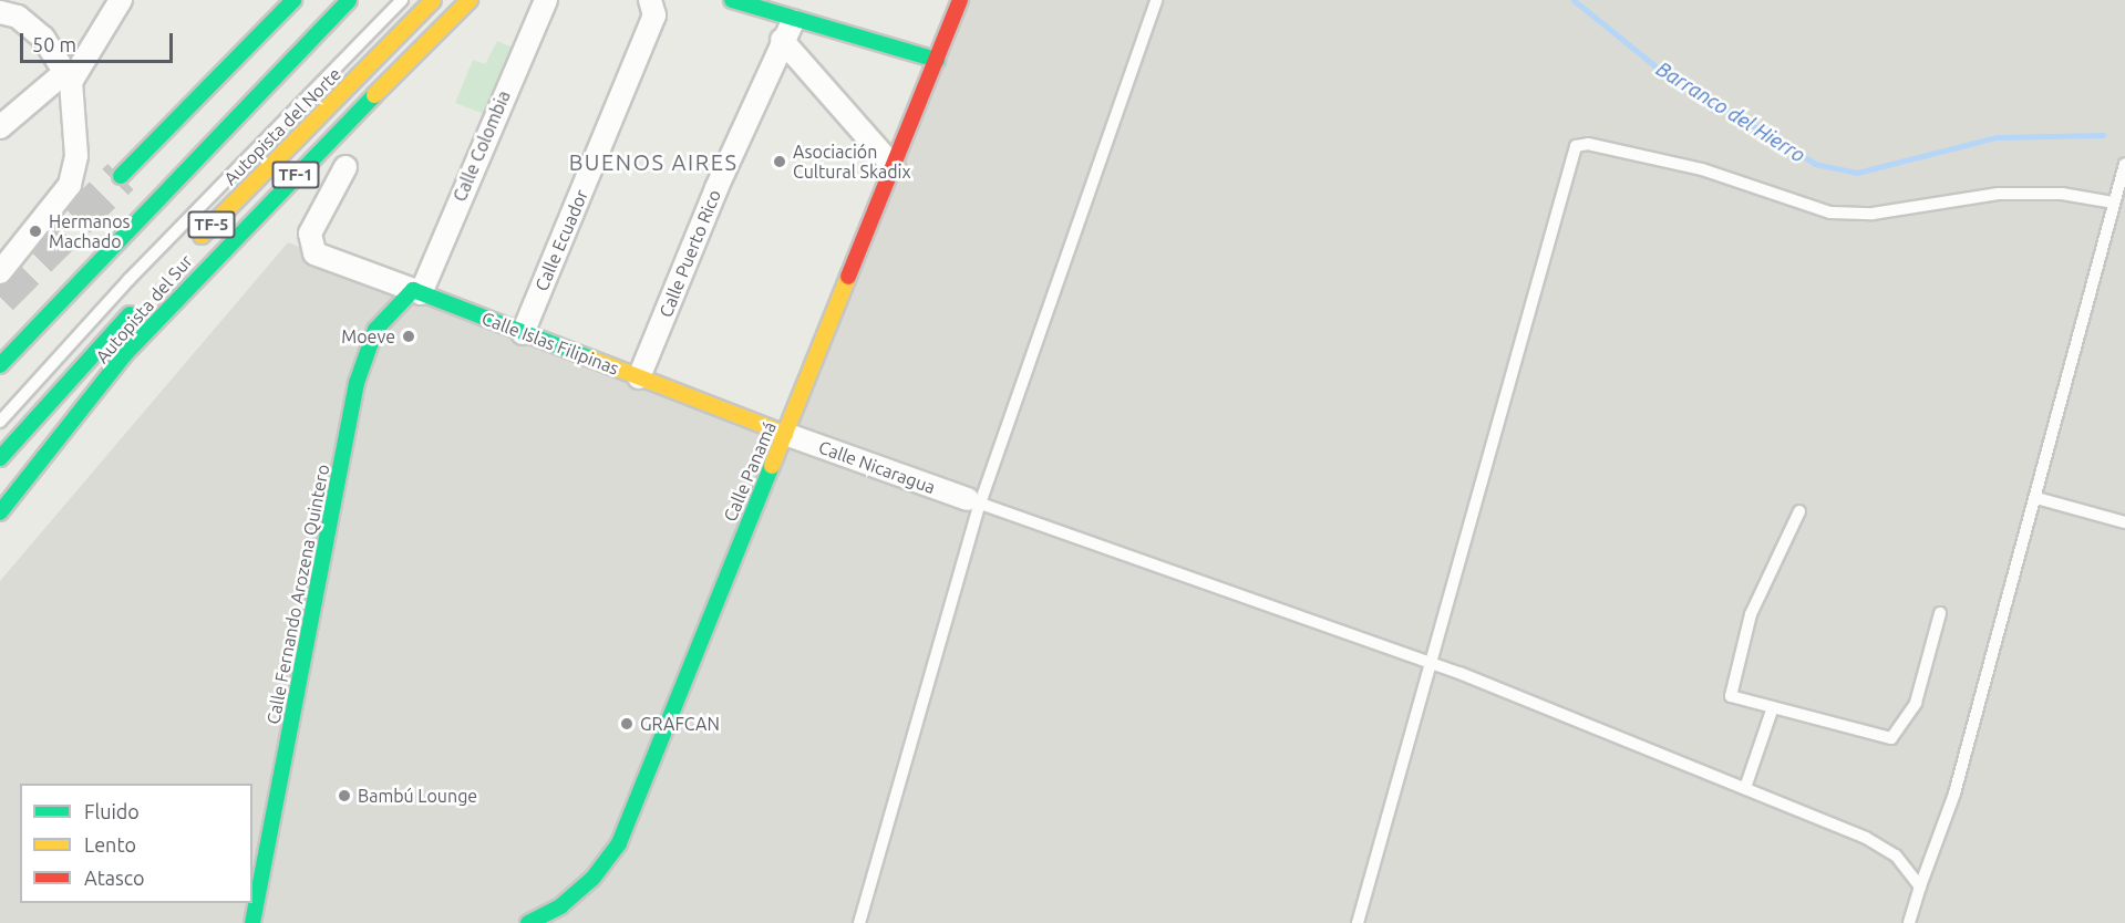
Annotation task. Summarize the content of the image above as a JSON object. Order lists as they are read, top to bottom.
{
  "streets": {
    "main road": [
      "Autopista del Norte",
      "TF-1",
      "TF-5",
      "Autopista del Sur",
      "Calle Islas Filipinas",
      "Calle Panamá",
      "Calle Fernando Arozena Quintero"
    ],
    "street": [
      "Calle Colombia",
      "Calle Ecuador",
      "Calle Puerto Rico",
      "Calle Nicaragua"
    ]
  },
  "crossings": [
    ["Calle Colombia", "Calle Islas Filipinas"],
    ["Calle Colombia", "Calle Fernando Arozena Quintero"],
    ["Calle Ecuador", "Calle Islas Filipinas"],
    ["Calle Puerto Rico", "Calle Islas Filipinas"],
    ["Calle Islas Filipinas", "Calle Nicaragua"],
    ["Calle Islas Filipinas", "Calle Panamá"],
    ["Calle Islas Filipinas", "Calle Fernando Arozena Quintero"],
    ["Calle Nicaragua", "Calle Panamá"]
  ],
  "districts": ["BUENOS AIRES"],
  "water": ["Barranco del Hierro"],
  "places": [
    "Asociación Cultural Skadix",
    "Hermanos Machado",
    "Moeve",
    "GRAFCAN",
    "Bambú Lounge"
  ],
  "legend": ["Fluido", "Lento", "Atasco"],
  "scale_bar": "50 m"
}
